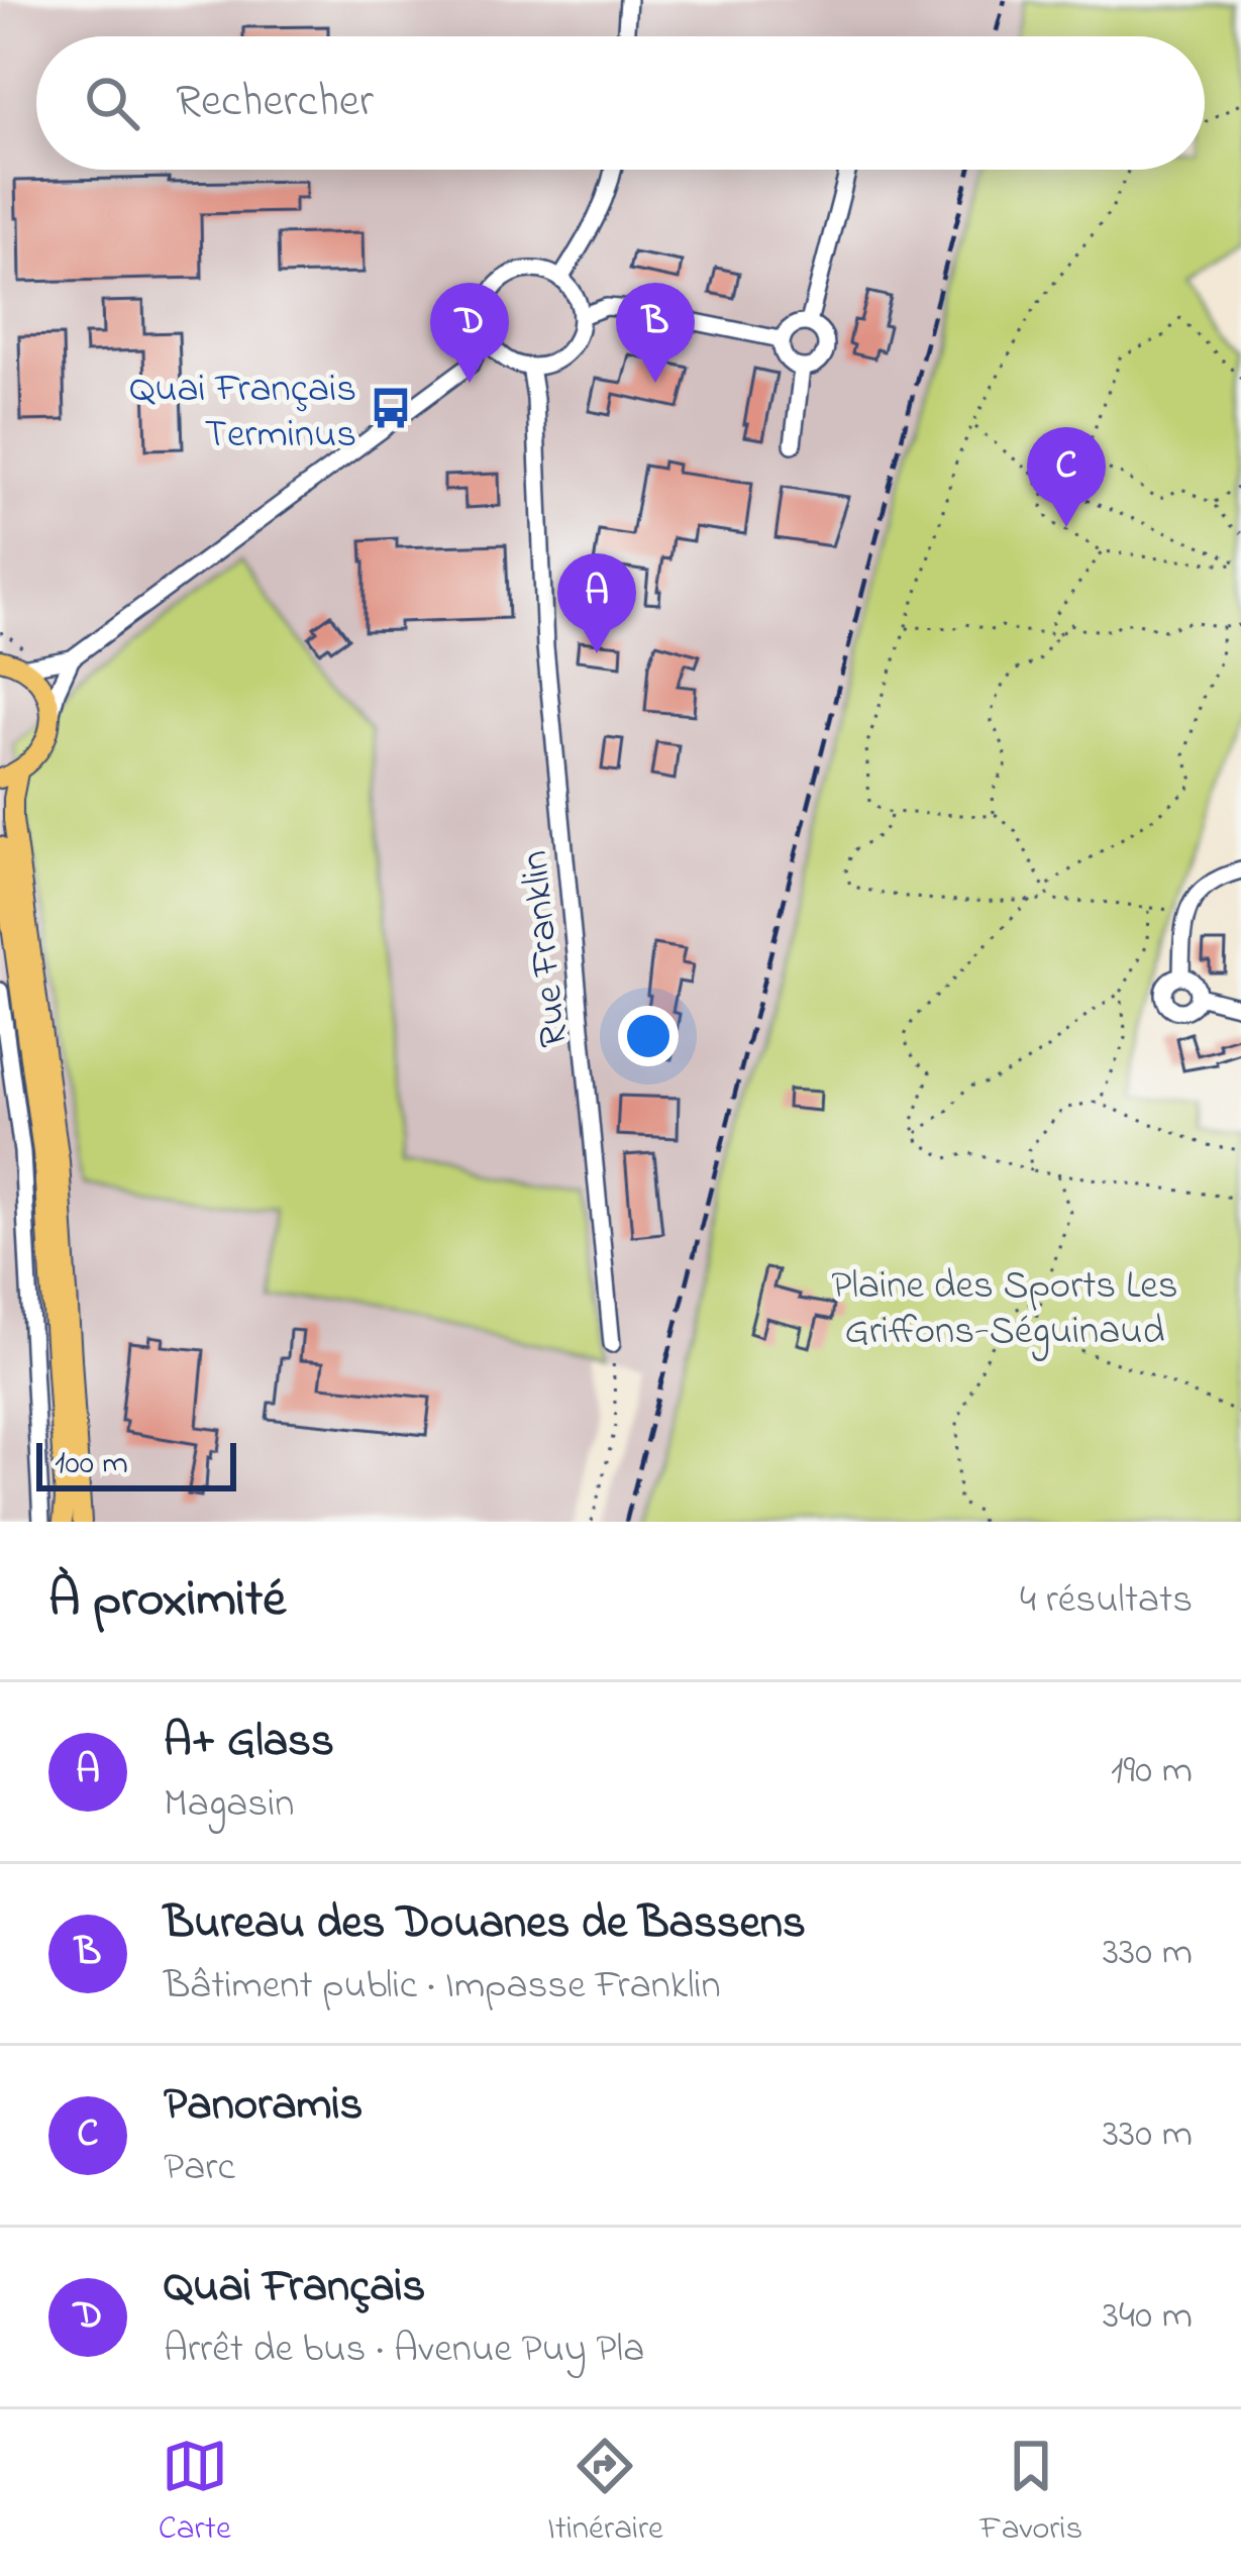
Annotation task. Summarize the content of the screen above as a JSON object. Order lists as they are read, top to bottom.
{
  "streets": {
    "street": ["Rue Franklin"]
  },
  "parks": ["Plaine des Sports Les Griffons-Séguinaud"],
  "places": {
    "bus stop": ["Quai Français Terminus"]
  },
  "scale_bar": "100 m",
  "page": {
    "search": "Rechercher",
    "pins": [
      "B",
      "D",
      "C",
      "A"
    ],
    "scale": "100 m",
    "heading": ["À proximité", "4 résultats"],
    "list": [
      {
        "mark": "A",
        "name": "A+ Glass",
        "note": "Magasin",
        "value": "190 m"
      },
      {
        "mark": "B",
        "name": "Bureau des Douanes de Bassens",
        "note": "Bâtiment public · Impasse Franklin",
        "value": "330 m"
      },
      {
        "mark": "C",
        "name": "Panoramis",
        "note": "Parc",
        "value": "330 m"
      },
      {
        "mark": "D",
        "name": "Quai Français",
        "note": "Arrêt de bus · Avenue Puy Pla",
        "value": "340 m"
      }
    ],
    "nav": ["Carte", "Itinéraire", "Favoris"]
  }
}
